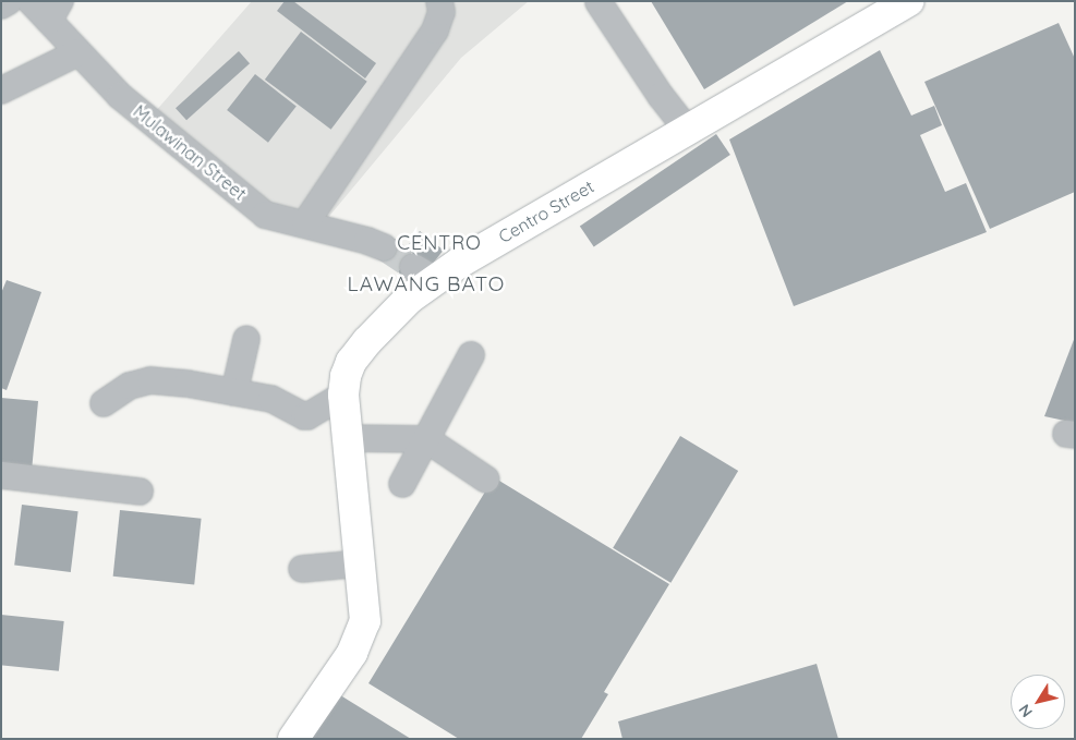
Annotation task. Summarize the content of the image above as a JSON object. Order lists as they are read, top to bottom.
{
  "streets": {
    "main road": ["Centro Street"],
    "street": ["Mulawinan Street"]
  },
  "districts": ["CENTRO", "LAWANG BATO"],
  "north": "bottom left"
}
